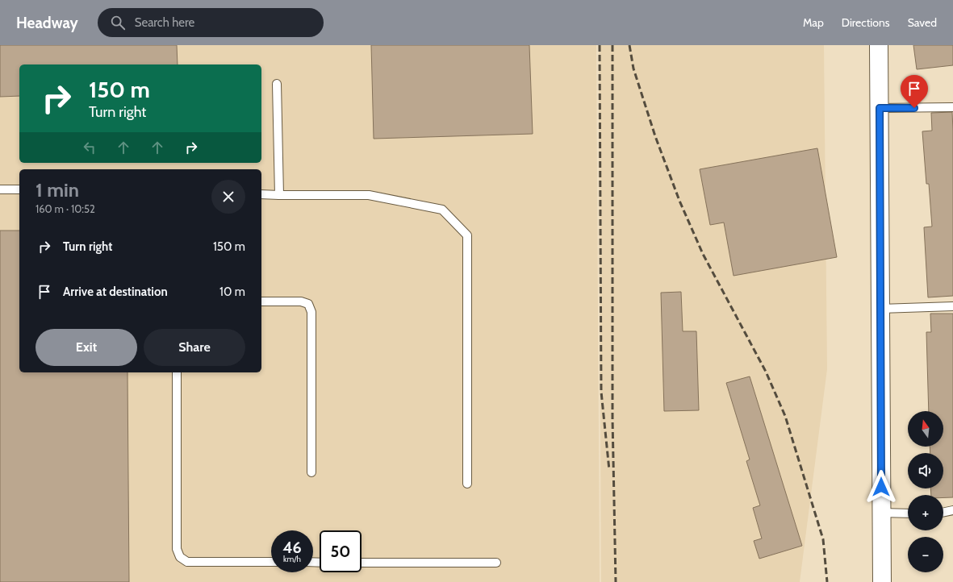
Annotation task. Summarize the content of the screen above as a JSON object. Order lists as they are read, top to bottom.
{
  "north": "top",
  "page": {
    "header": "Headway",
    "search": "Search here",
    "nav": ["Map", "Directions", "Saved"],
    "turn": ["150 m", "Turn right"],
    "heading": ["1 min", "160 m · 10:52"],
    "list": [
      {
        "name": "Turn right",
        "value": "150 m"
      },
      {
        "name": "Arrive at destination",
        "value": "10 m"
      }
    ],
    "buttons": ["Exit", "Share"],
    "map_buttons": ["+", "−"],
    "speed": "46 km/h",
    "limit": "50"
  }
}
